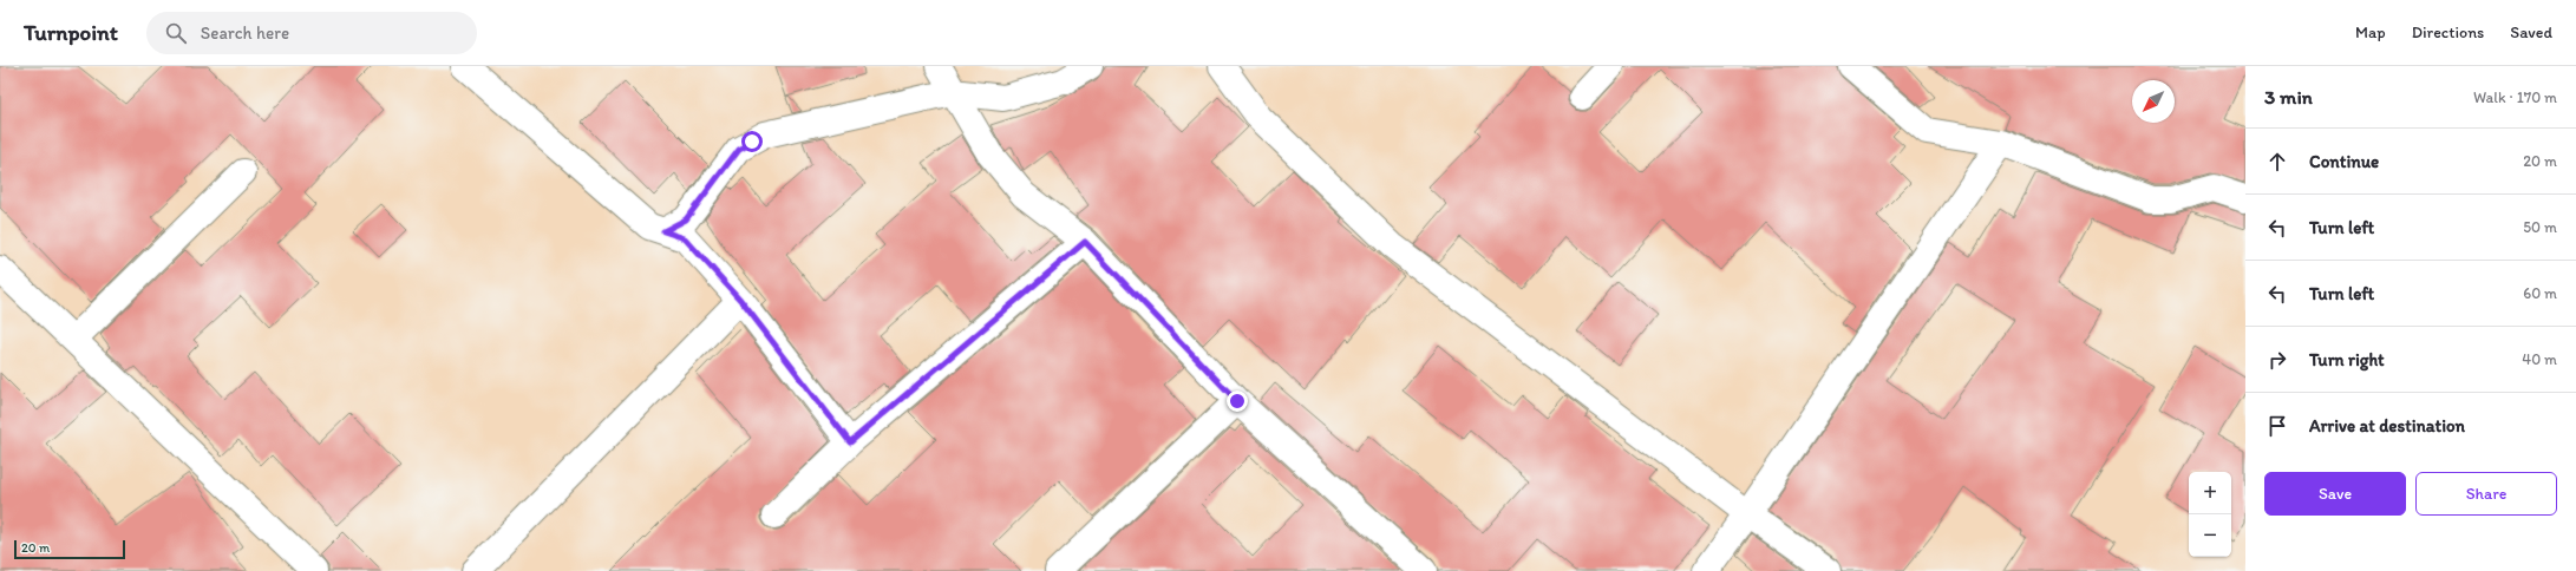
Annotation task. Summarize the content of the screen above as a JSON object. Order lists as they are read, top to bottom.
{
  "scale_bar": "20 m",
  "north": "bottom left",
  "page": {
    "header": "Turnpoint",
    "search": "Search here",
    "nav": ["Map", "Directions", "Saved"],
    "heading": ["3 min", "Walk · 170 m"],
    "list": [
      ["Continue", "20 m"],
      ["Turn left", "50 m"],
      ["Turn left", "60 m"],
      ["Turn right", "40 m"],
      "Arrive at destination"
    ],
    "buttons": ["Save", "Share"],
    "map_buttons": ["+", "−"],
    "scale": "20 m"
  }
}
